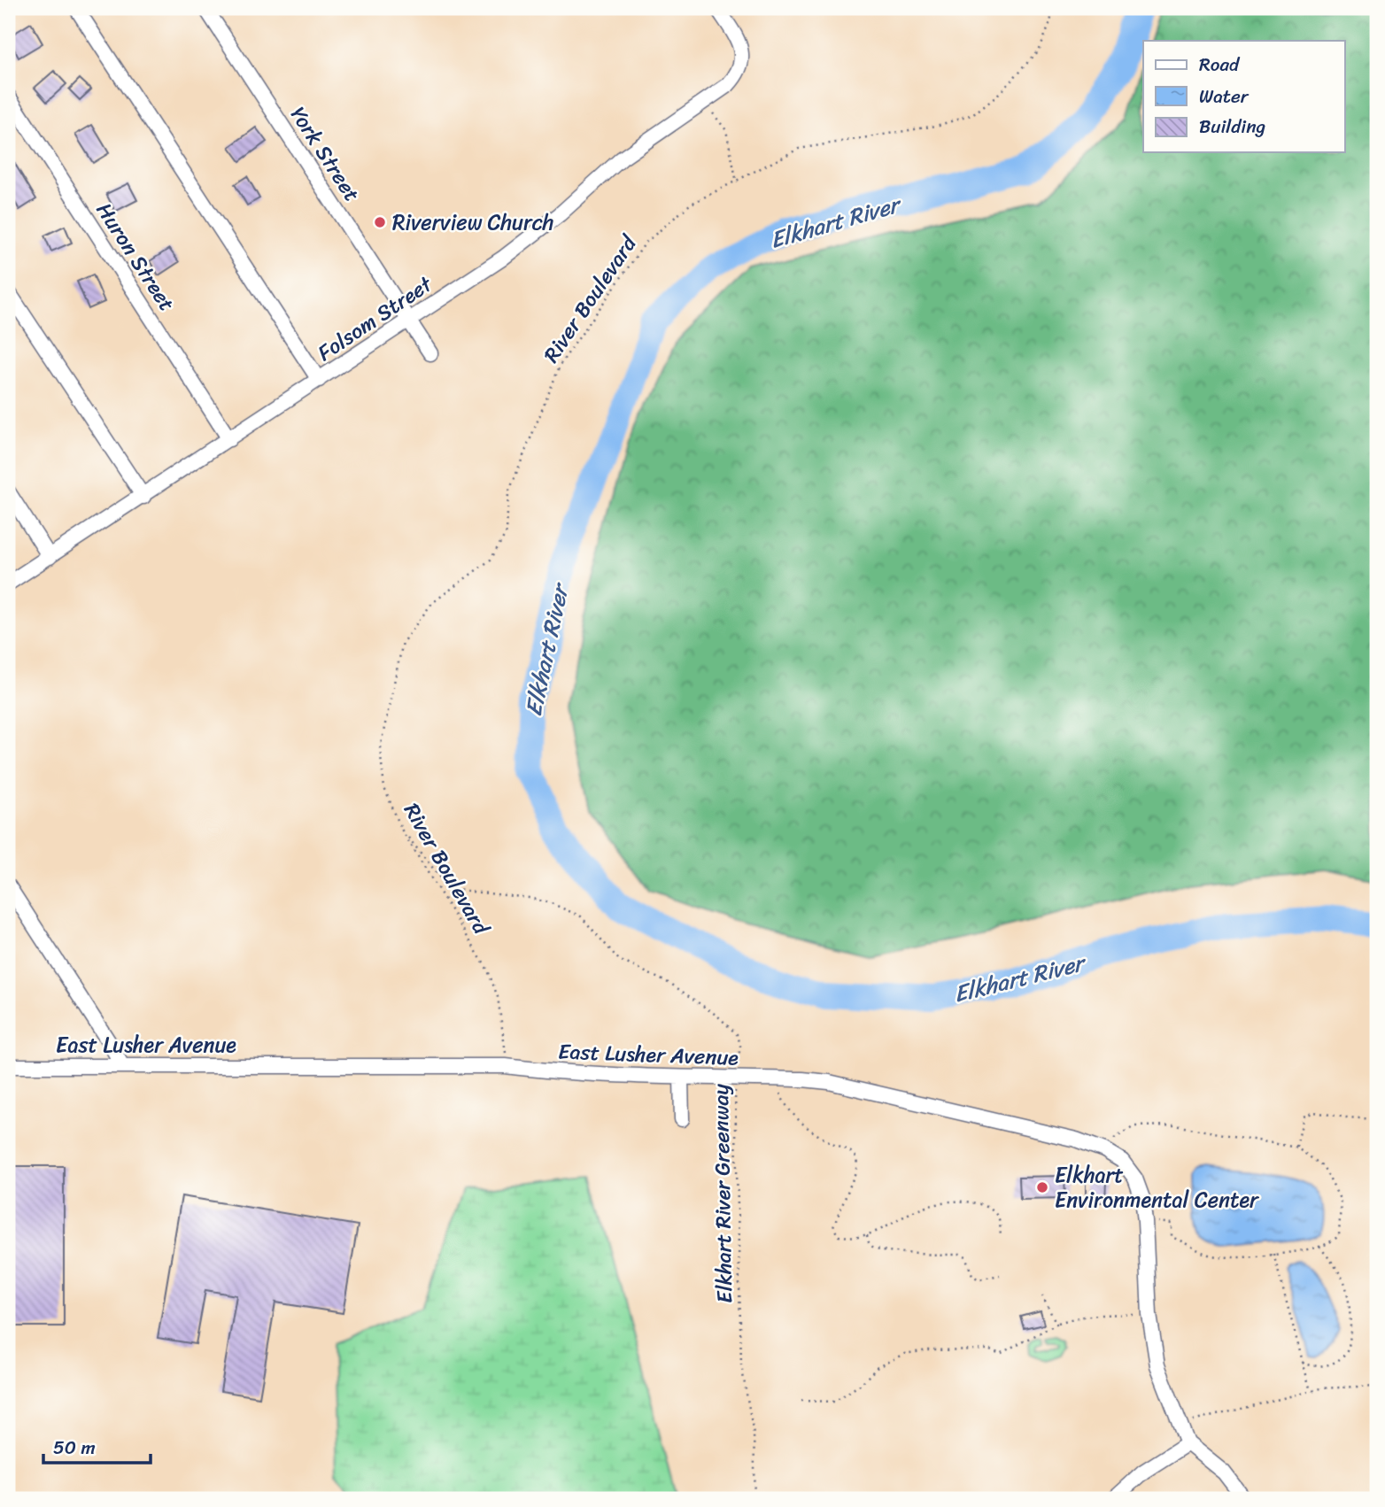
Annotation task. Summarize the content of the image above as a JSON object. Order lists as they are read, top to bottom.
{
  "streets": {
    "street": [
      "York Street",
      "Huron Street",
      "Folsom Street",
      "East Lusher Avenue"
    ],
    "path": ["River Boulevard", "Elkhart River Greenway"]
  },
  "crossings": [
    ["York Street", "Folsom Street"],
    ["Huron Street", "Folsom Street"],
    ["River Boulevard", "East Lusher Avenue"],
    ["River Boulevard", "Elkhart River Greenway"],
    ["East Lusher Avenue", "Elkhart River Greenway"]
  ],
  "water": ["Elkhart River"],
  "places": ["Riverview Church", "Elkhart Environmental Center"],
  "legend": ["Road", "Water", "Building"],
  "scale_bar": "50 m"
}
